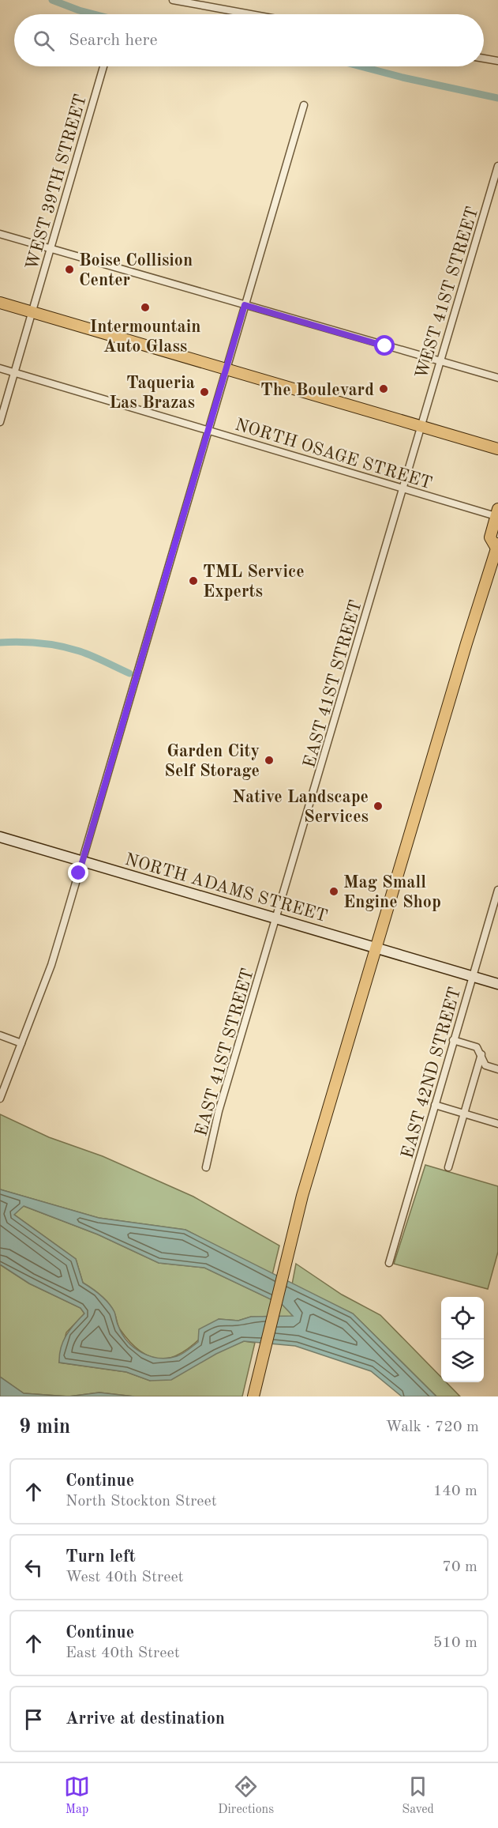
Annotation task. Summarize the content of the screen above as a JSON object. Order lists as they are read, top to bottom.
{
  "streets": {
    "street": [
      "WEST 39TH STREET",
      "WEST 41ST STREET",
      "NORTH OSAGE STREET",
      "EAST 41ST STREET",
      "NORTH ADAMS STREET",
      "EAST 42ND STREET"
    ]
  },
  "crossings": [
    ["WEST 39TH STREET", "NORTH OSAGE STREET"],
    ["WEST 41ST STREET", "EAST 41ST STREET"],
    ["NORTH OSAGE STREET", "EAST 41ST STREET"],
    ["EAST 41ST STREET", "NORTH ADAMS STREET"],
    ["NORTH ADAMS STREET", "EAST 42ND STREET"]
  ],
  "places": [
    "Boise Collision Center",
    "Intermountain Auto Glass",
    "The Boulevard",
    "Taqueria Las Brazas",
    "TML Service Experts",
    "Garden City Self Storage",
    "Native Landscape Services",
    "Mag Small Engine Shop"
  ],
  "page": {
    "search": "Search here",
    "heading": ["9 min", "Walk · 720 m"],
    "list": [
      ["Continue", "North Stockton Street", "140 m"],
      ["Turn left", "West 40th Street", "70 m"],
      ["Continue", "East 40th Street", "510 m"],
      "Arrive at destination"
    ],
    "nav": ["Map", "Directions", "Saved"]
  }
}
